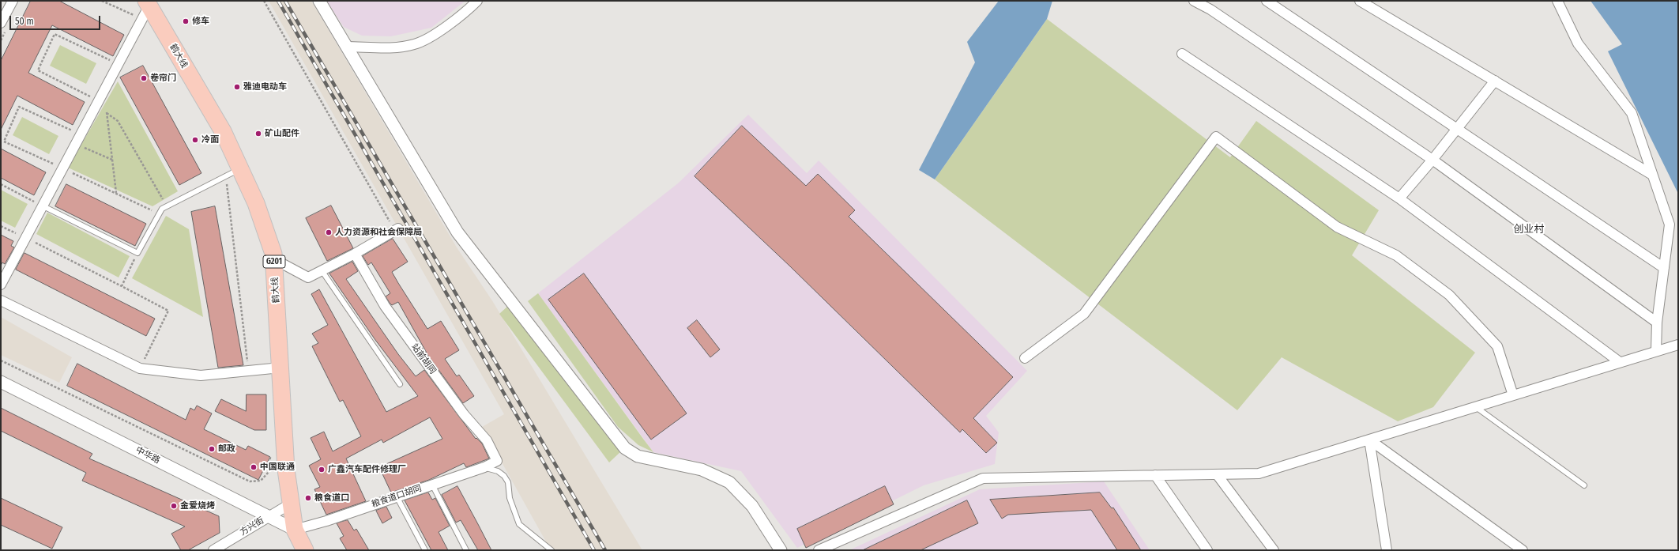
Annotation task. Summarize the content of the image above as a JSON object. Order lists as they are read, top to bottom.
{
  "streets": {
    "highway": ["鹤大线", "G201"],
    "street": [
      "站前胡同",
      "中华路",
      "粮食道口胡同",
      "方兴街"
    ]
  },
  "crossings": [
    ["鹤大线", "中华路"],
    ["鹤大线", "粮食道口胡同"],
    ["鹤大线", "方兴街"],
    ["站前胡同", "粮食道口胡同"],
    ["中华路", "粮食道口胡同"],
    ["中华路", "方兴街"]
  ],
  "districts": ["创业村"],
  "places": [
    "修车",
    "卷帘门",
    "雅迪电动车",
    "矿山配件",
    "冷面",
    "人力资源和社会保障局",
    "邮政",
    "中国联通",
    "广鑫汽车配件修理厂",
    "粮食道口",
    "金爱烧烤"
  ],
  "scale_bar": "50 m"
}
